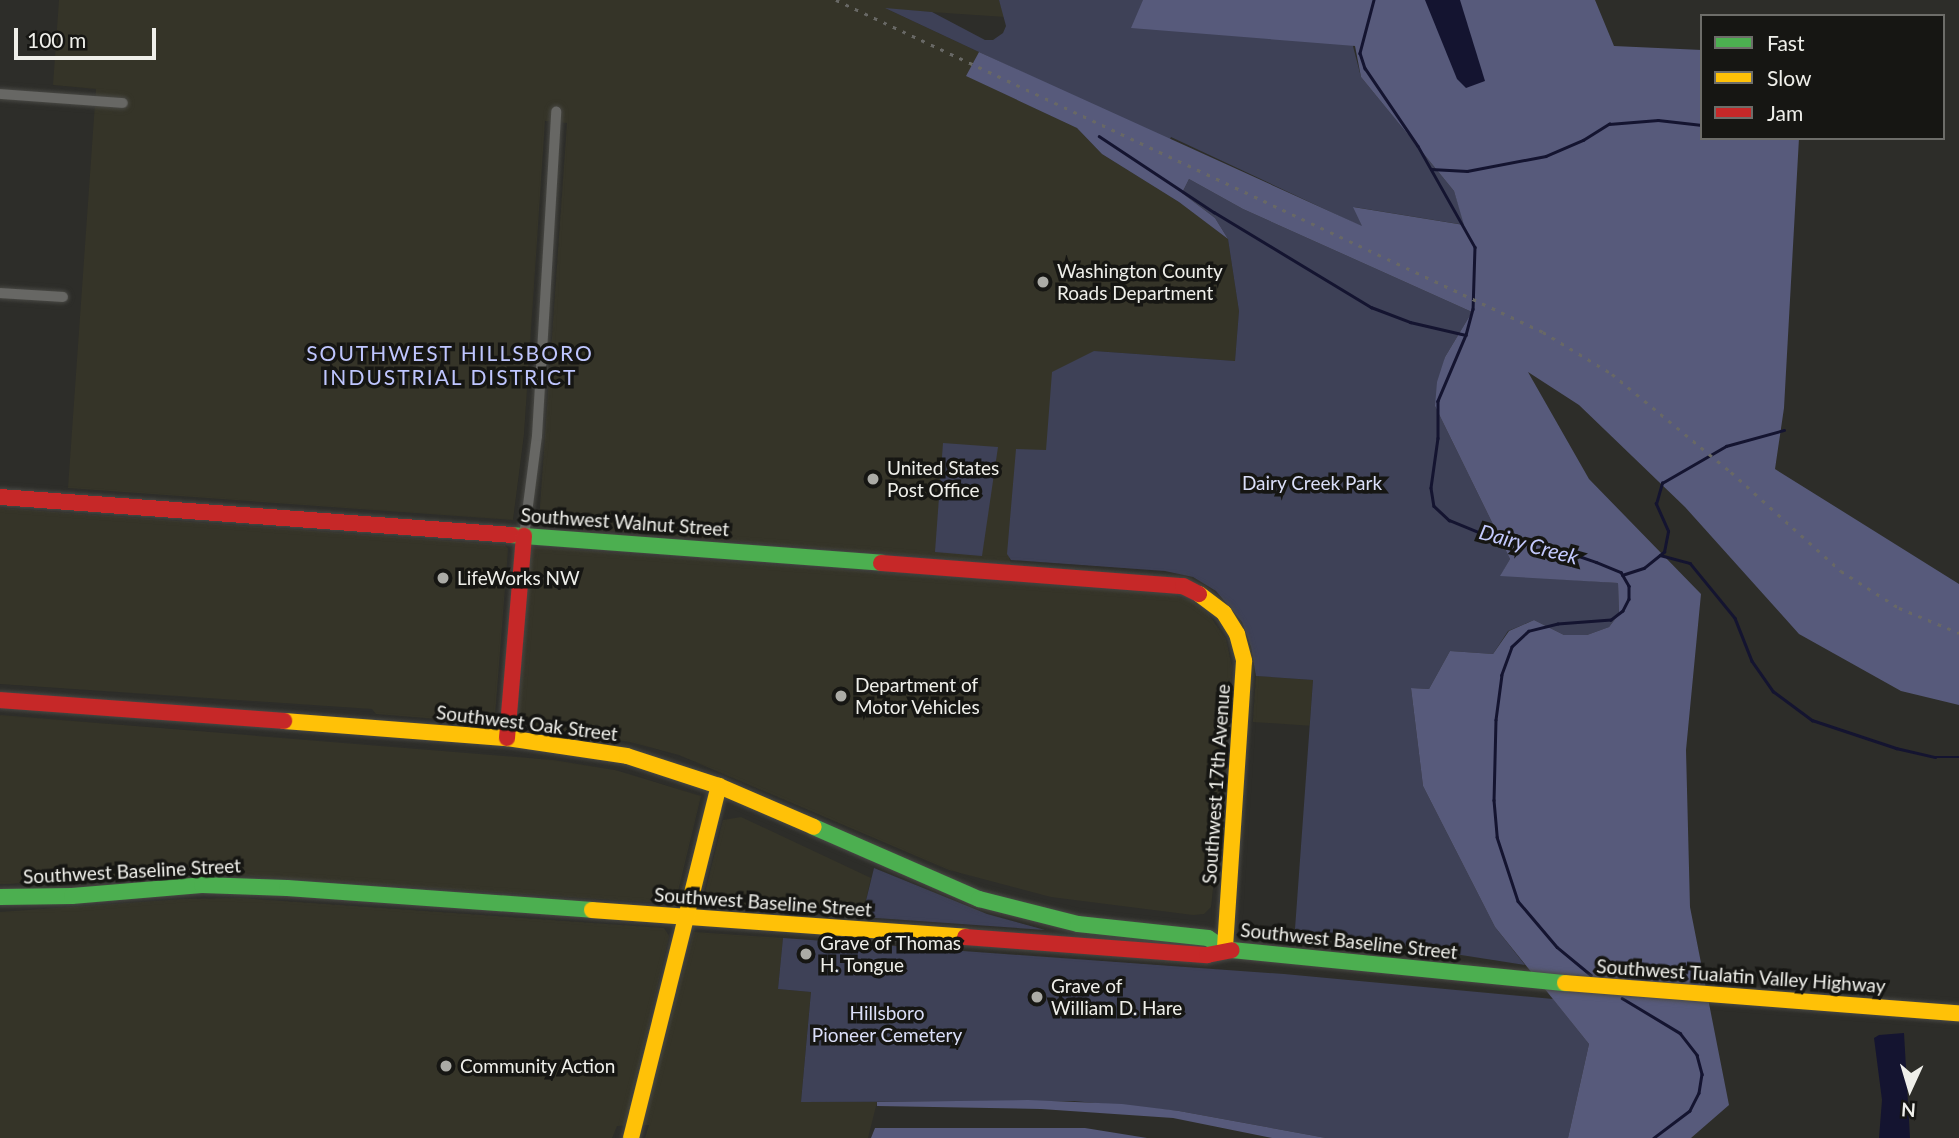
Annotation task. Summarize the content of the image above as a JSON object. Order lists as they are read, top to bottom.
{
  "streets": {
    "main road": [
      "Southwest Walnut Street",
      "Southwest Oak Street",
      "Southwest 17th Avenue",
      "Southwest Baseline Street",
      "Southwest Tualatin Valley Highway"
    ]
  },
  "crossings": [
    ["Southwest Walnut Street", "Southwest 17th Avenue"],
    ["Southwest Oak Street", "Southwest 17th Avenue"],
    ["Southwest Oak Street", "Southwest Baseline Street"],
    ["Southwest 17th Avenue", "Southwest Baseline Street"],
    ["Southwest Baseline Street", "Southwest Tualatin Valley Highway"]
  ],
  "districts": ["SOUTHWEST HILLSBORO INDUSTRIAL DISTRICT"],
  "water": ["Dairy Creek"],
  "parks": ["Dairy Creek Park", "Hillsboro Pioneer Cemetery"],
  "places": [
    "Washington County Roads Department",
    "United States Post Office",
    "LifeWorks NW",
    "Department of Motor Vehicles",
    "Grave of Thomas H. Tongue",
    "Grave of William D. Hare",
    "Community Action"
  ],
  "legend": ["Fast", "Slow", "Jam"],
  "scale_bar": "100 m",
  "north": "bottom"
}
